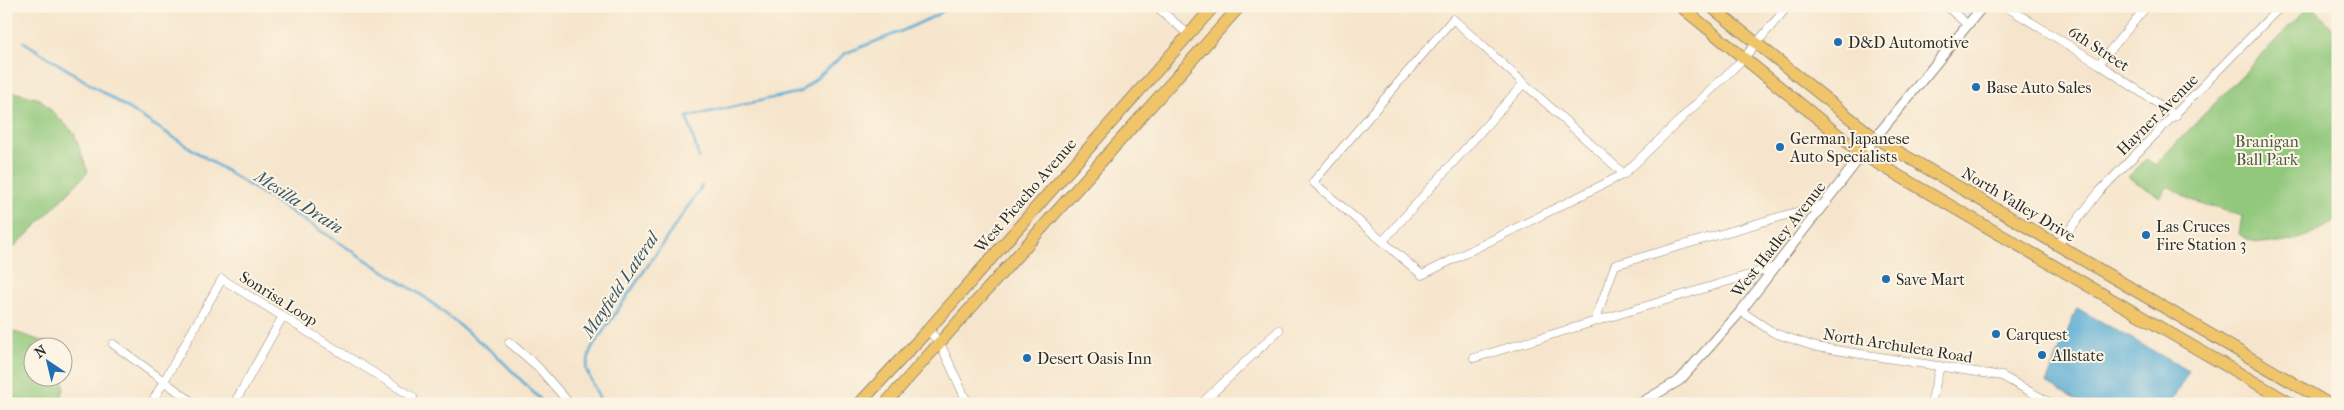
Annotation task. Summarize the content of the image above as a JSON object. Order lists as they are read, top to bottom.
{
  "streets": {
    "main road": ["West Picacho Avenue", "North Valley Drive"],
    "street": [
      "6th Street",
      "Hayner Avenue",
      "West Hadley Avenue",
      "Sonrisa Loop",
      "North Archuleta Road"
    ]
  },
  "crossings": [
    ["6th Street", "Hayner Avenue"],
    ["Hayner Avenue", "North Valley Drive"],
    ["North Valley Drive", "West Hadley Avenue"],
    ["West Hadley Avenue", "North Archuleta Road"]
  ],
  "water": ["Mesilla Drain", "Mayfield Lateral"],
  "parks": ["Branigan Ball Park"],
  "places": [
    "D&D Automotive",
    "Base Auto Sales",
    "German Japanese Auto Specialists",
    "Las Cruces Fire Station 3",
    "Save Mart",
    "Carquest",
    "Allstate",
    "Desert Oasis Inn"
  ],
  "north": "top left"
}
